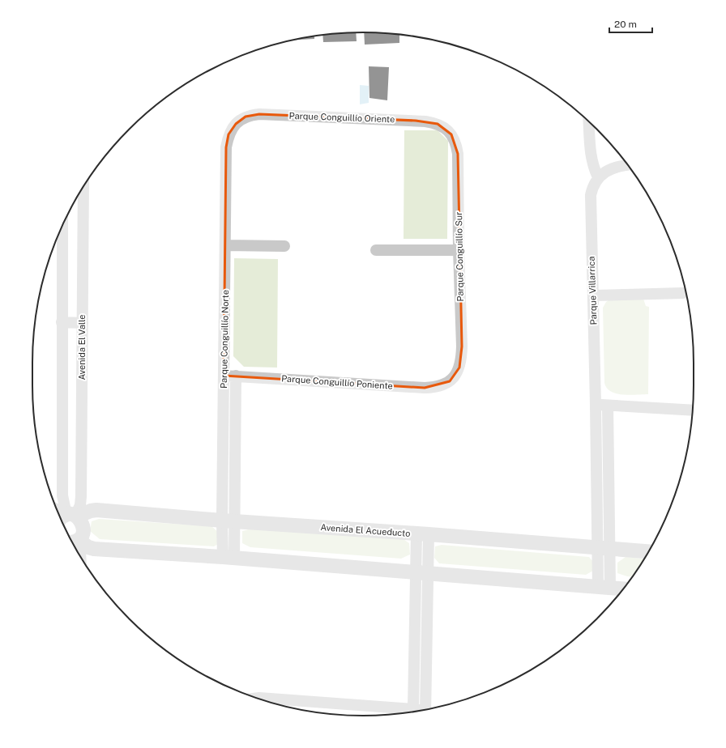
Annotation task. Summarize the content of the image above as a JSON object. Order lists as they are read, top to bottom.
{
  "streets": {
    "street": [
      "Parque Conguillío Oriente",
      "Parque Conguillío Sur",
      "Parque Villarrica",
      "Parque Conguillío Norte",
      "Avenida El Valle",
      "Parque Conguillío Poniente",
      "Avenida El Acueducto"
    ]
  },
  "crossings": [
    ["Parque Conguillío Oriente", "Parque Conguillío Sur"],
    ["Parque Conguillío Oriente", "Parque Conguillío Norte"],
    ["Parque Conguillío Sur", "Parque Conguillío Poniente"],
    ["Parque Villarrica", "Avenida El Acueducto"],
    ["Parque Conguillío Norte", "Parque Conguillío Poniente"],
    ["Parque Conguillío Norte", "Avenida El Acueducto"],
    ["Avenida El Valle", "Avenida El Acueducto"]
  ],
  "scale_bar": "20 m"
}
